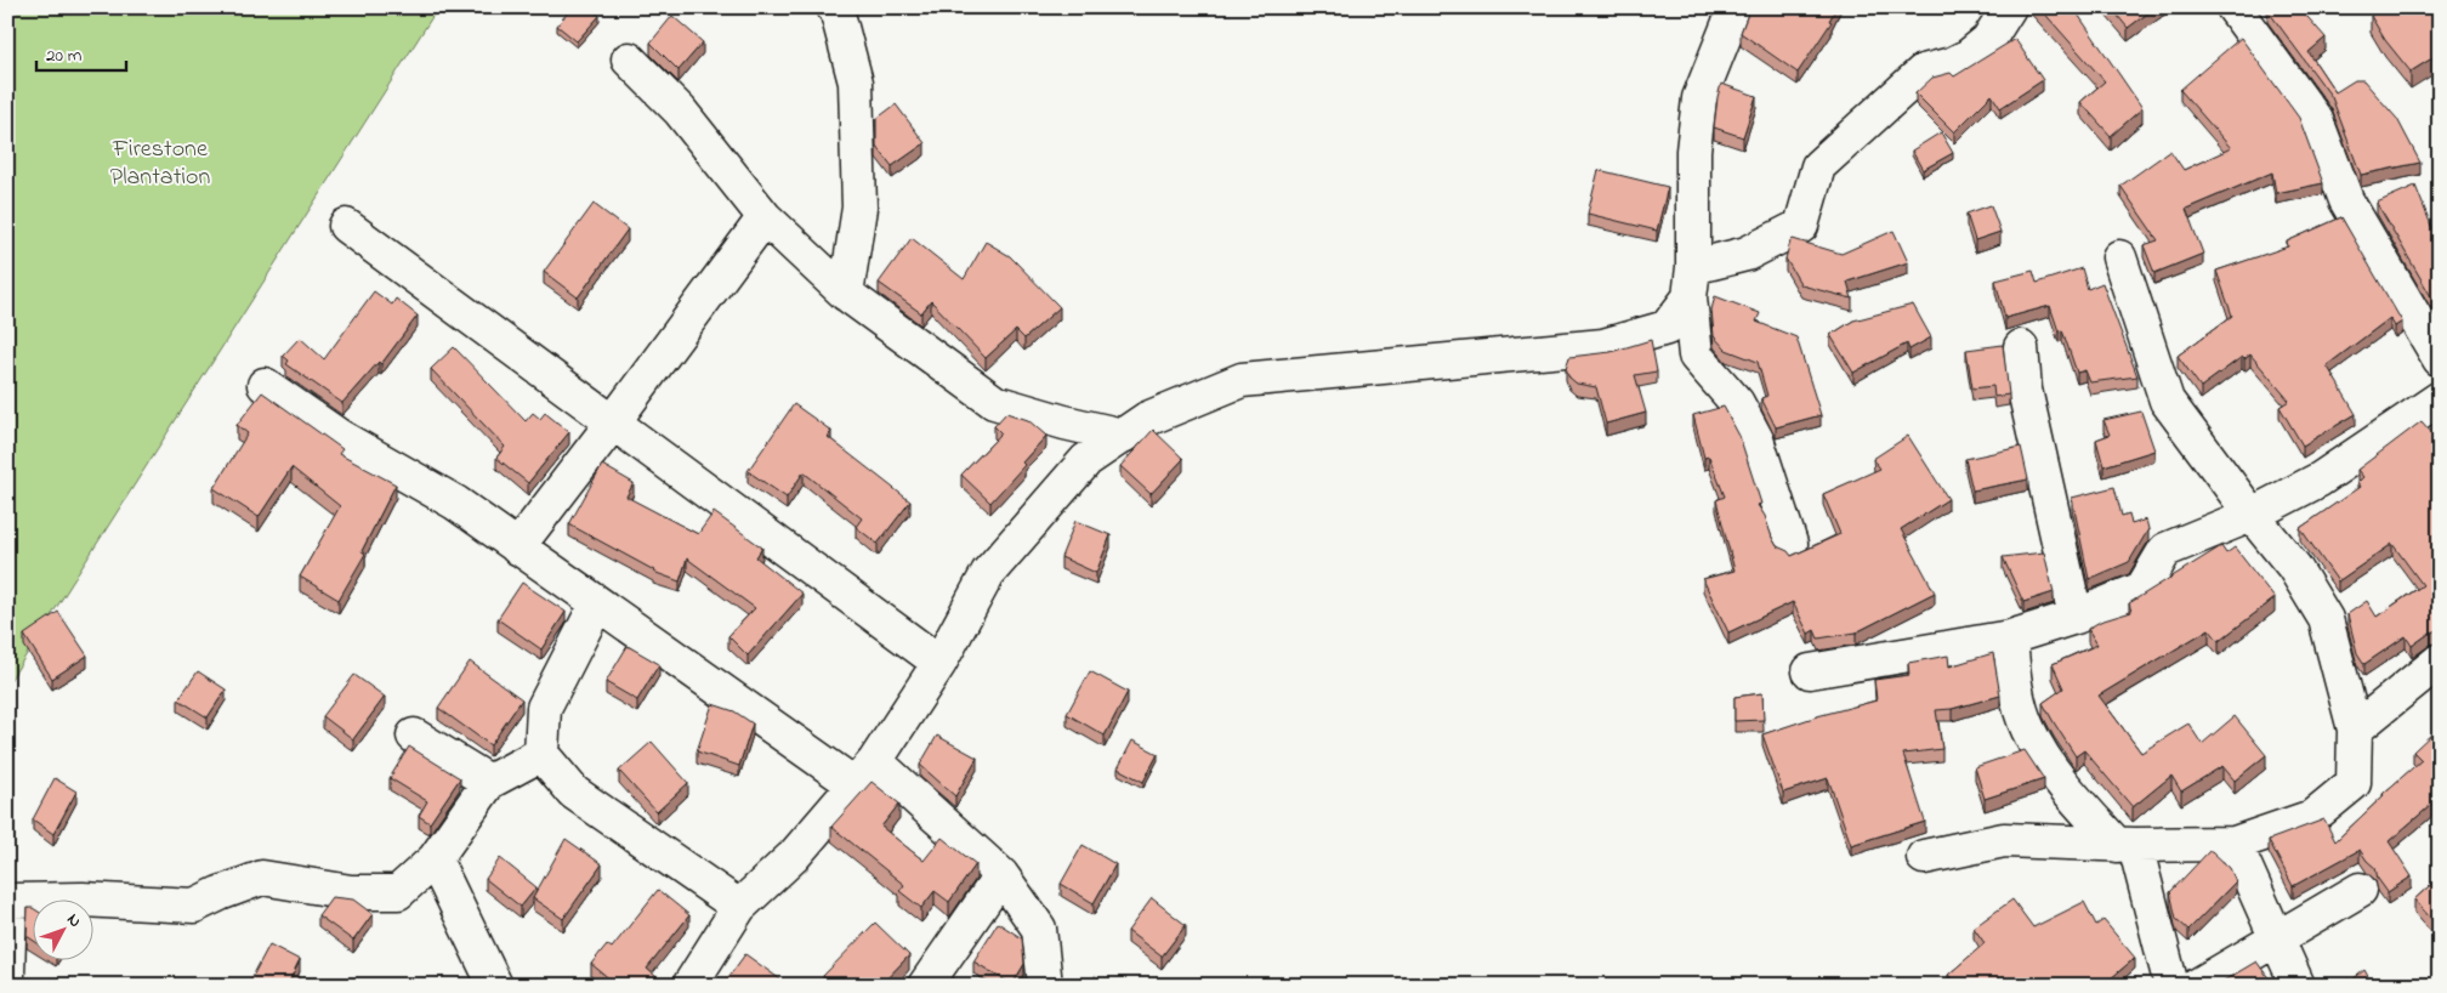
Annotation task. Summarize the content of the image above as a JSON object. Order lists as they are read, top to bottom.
{
  "parks": ["Firestone Plantation"],
  "scale_bar": "20 m",
  "north": "top right"
}
